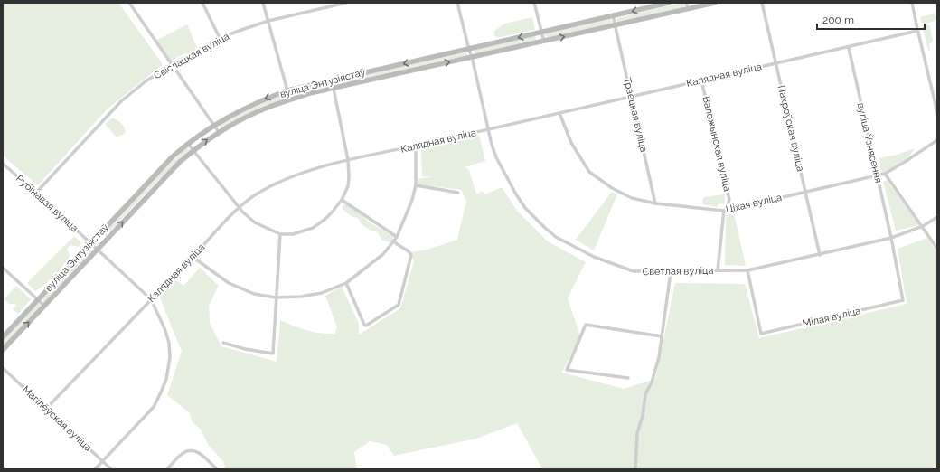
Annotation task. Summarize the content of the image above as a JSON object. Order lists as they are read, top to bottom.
{
  "streets": {
    "street": [
      "Свіслацкая вуліца",
      "Калядная вуліца",
      "вуліца Энтузіястаў",
      "Траецкая вуліца",
      "Пакроўская вуліца",
      "вуліца Ўзнясення",
      "Валожынская вуліца",
      "Рубінавая вуліца",
      "Ціхая вуліца",
      "Светлая вуліца",
      "Мілая вуліца",
      "Магілёўская вуліца"
    ]
  },
  "crossings": [
    ["Свіслацкая вуліца", "Рубінавая вуліца"],
    ["Калядная вуліца", "Траецкая вуліца"],
    ["Калядная вуліца", "Пакроўская вуліца"],
    ["Калядная вуліца", "вуліца Ўзнясення"],
    ["Калядная вуліца", "Валожынская вуліца"],
    ["Калядная вуліца", "Рубінавая вуліца"],
    ["Калядная вуліца", "Ціхая вуліца"],
    ["Калядная вуліца", "Светлая вуліца"],
    ["Калядная вуліца", "Магілёўская вуліца"],
    ["вуліца Энтузіястаў", "Траецкая вуліца"],
    ["вуліца Энтузіястаў", "Рубінавая вуліца"],
    ["вуліца Энтузіястаў", "Светлая вуліца"],
    ["Траецкая вуліца", "Ціхая вуліца"],
    ["Пакроўская вуліца", "Ціхая вуліца"],
    ["Пакроўская вуліца", "Светлая вуліца"],
    ["вуліца Ўзнясення", "Ціхая вуліца"],
    ["вуліца Ўзнясення", "Светлая вуліца"],
    ["вуліца Ўзнясення", "Мілая вуліца"],
    ["Валожынская вуліца", "Ціхая вуліца"],
    ["Светлая вуліца", "Мілая вуліца"]
  ],
  "scale_bar": "200 m"
}
